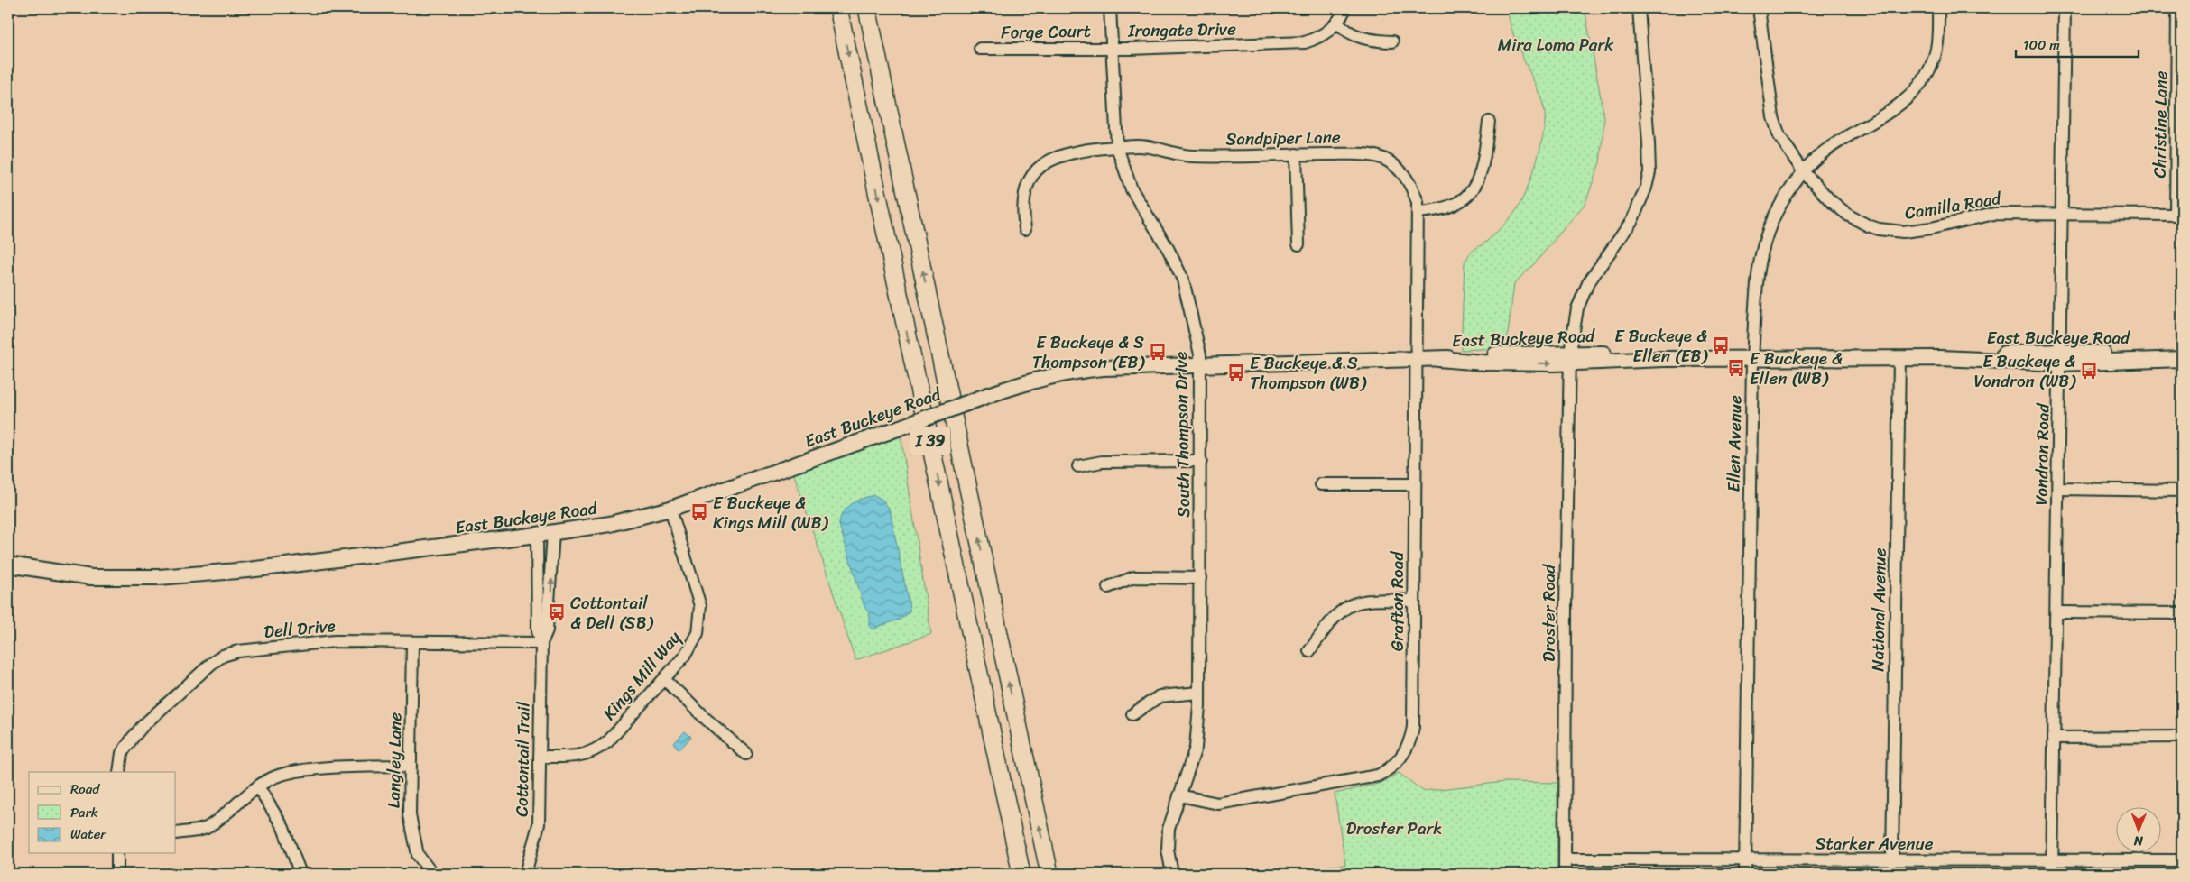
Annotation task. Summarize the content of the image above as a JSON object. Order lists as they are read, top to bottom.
{
  "streets": {
    "highway": ["I 39"],
    "main road": ["East Buckeye Road"],
    "street": [
      "Irongate Drive",
      "Forge Court",
      "Christine Lane",
      "Sandpiper Lane",
      "Camilla Road",
      "South Thompson Drive",
      "Ellen Avenue",
      "Vondron Road",
      "Grafton Road",
      "National Avenue",
      "Droster Road",
      "Dell Drive",
      "Kings Mill Way",
      "Cottontail Trail",
      "Langley Lane",
      "Starker Avenue"
    ]
  },
  "crossings": [
    ["Irongate Drive", "Forge Court"],
    ["Irongate Drive", "South Thompson Drive"],
    ["Forge Court", "South Thompson Drive"],
    ["Christine Lane", "Camilla Road"],
    ["Sandpiper Lane", "South Thompson Drive"],
    ["Sandpiper Lane", "Grafton Road"],
    ["Camilla Road", "Ellen Avenue"],
    ["Camilla Road", "Vondron Road"],
    ["East Buckeye Road", "South Thompson Drive"],
    ["East Buckeye Road", "Ellen Avenue"],
    ["East Buckeye Road", "Vondron Road"],
    ["East Buckeye Road", "Grafton Road"],
    ["East Buckeye Road", "National Avenue"],
    ["East Buckeye Road", "Droster Road"],
    ["East Buckeye Road", "Kings Mill Way"],
    ["East Buckeye Road", "Cottontail Trail"],
    ["South Thompson Drive", "Grafton Road"],
    ["Ellen Avenue", "Starker Avenue"],
    ["Vondron Road", "Starker Avenue"],
    ["National Avenue", "Starker Avenue"],
    ["Droster Road", "Starker Avenue"],
    ["Dell Drive", "Cottontail Trail"],
    ["Dell Drive", "Langley Lane"],
    ["Kings Mill Way", "Cottontail Trail"]
  ],
  "parks": ["Mira Loma Park", "Droster Park"],
  "places": {
    "bus stop": [
      "E Buckeye & Ellen (EB)",
      "E Buckeye & S Thompson (EB)",
      "E Buckeye & Ellen (WB)",
      "E Buckeye & Vondron (WB)",
      "E Buckeye & S Thompson (WB)",
      "E Buckeye & Kings Mill (WB)",
      "Cottontail & Dell (SB)"
    ]
  },
  "legend": ["Road", "Park", "Water"],
  "scale_bar": "100 m",
  "north": "bottom"
}
